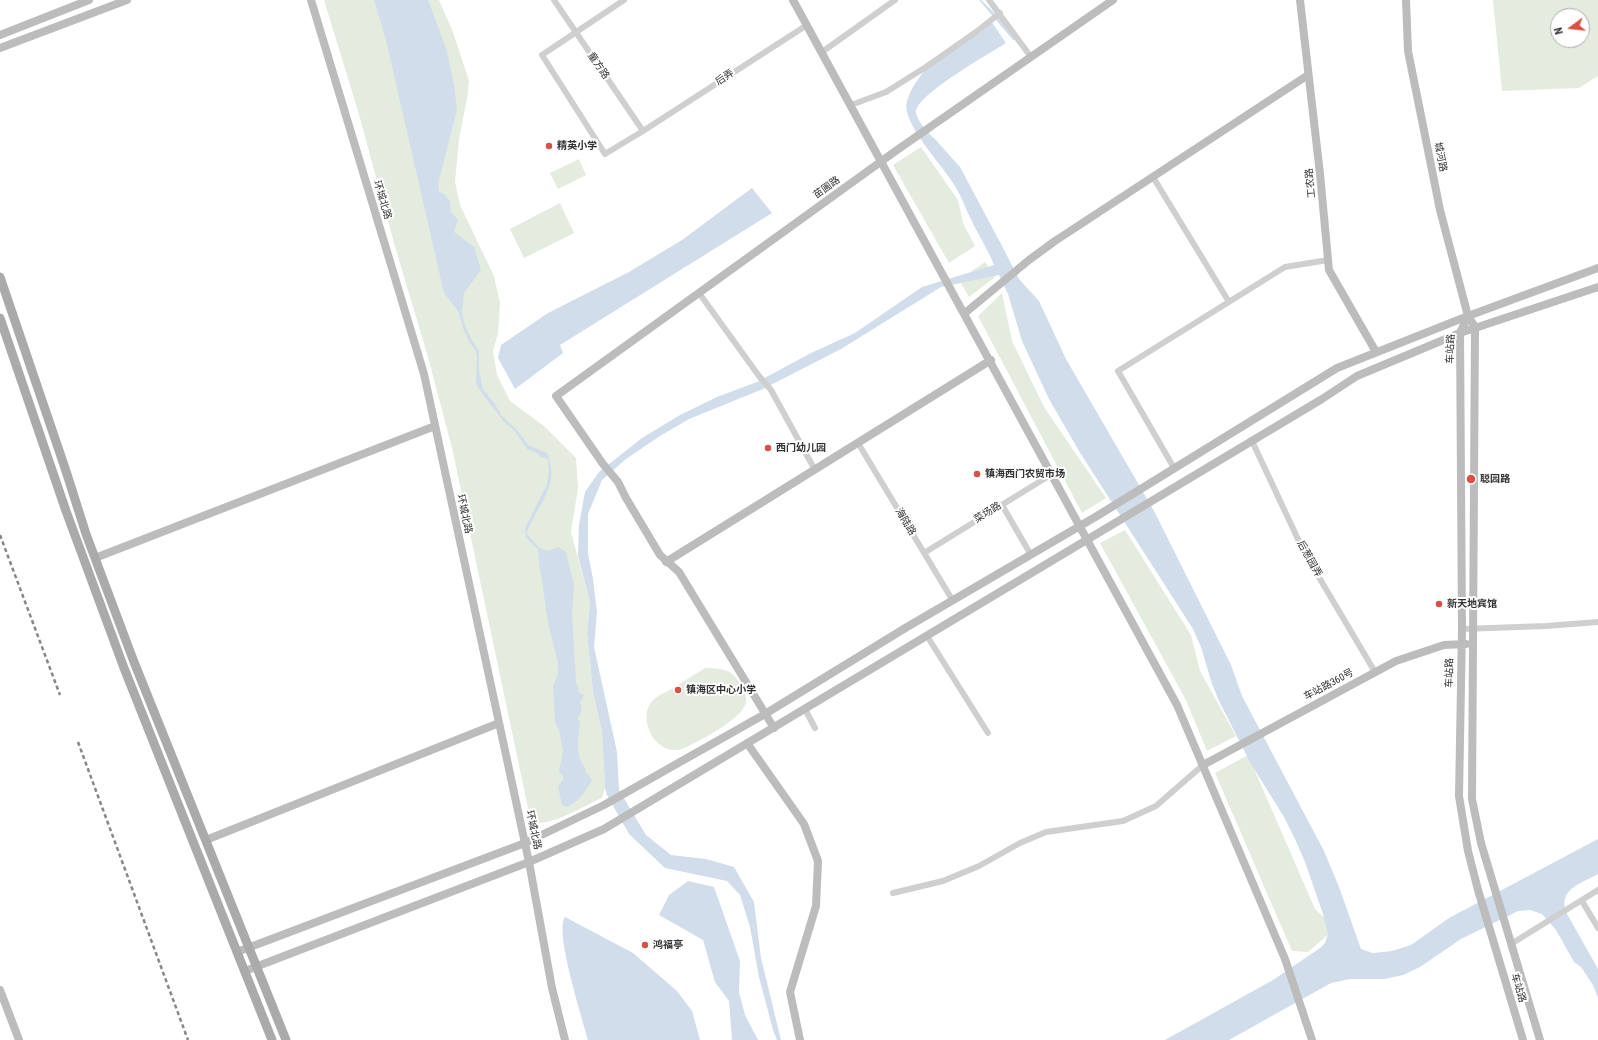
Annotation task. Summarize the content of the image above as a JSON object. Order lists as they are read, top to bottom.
{
  "streets": {
    "street": [
      "童方路",
      "后弄",
      "城河路",
      "工农路",
      "苗圃路",
      "环城北路",
      "车站路",
      "菜场路",
      "海陆路",
      "后葱园弄",
      "车站路360号"
    ]
  },
  "crossings": [
    ["童方路", "后弄"],
    ["城河路", "车站路"],
    ["车站路", "车站路360号"],
    ["菜场路", "海陆路"],
    ["后葱园弄", "车站路360号"]
  ],
  "places": [
    "精英小学",
    "西门幼儿园",
    "镇海西门农贸市场",
    "聪园路",
    "新天地宾馆",
    "镇海区中心小学",
    "鸿福亭"
  ],
  "north": "left"
}
